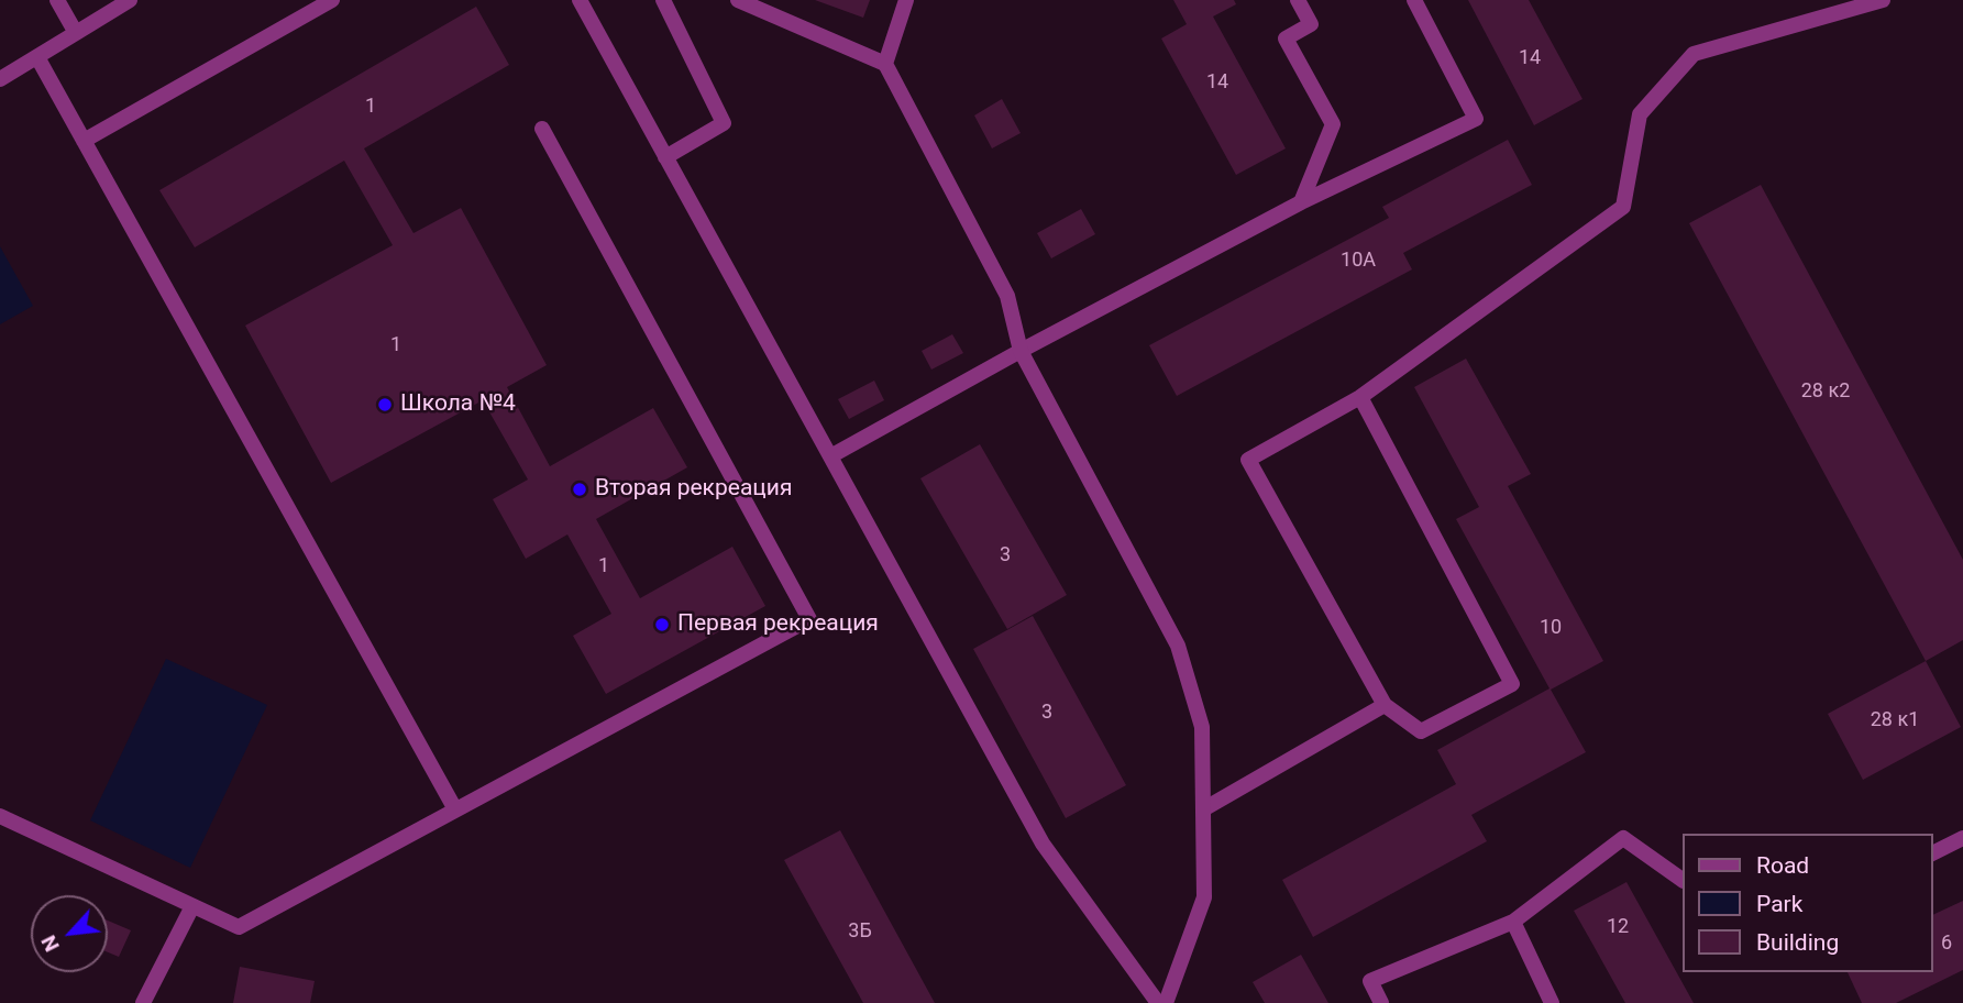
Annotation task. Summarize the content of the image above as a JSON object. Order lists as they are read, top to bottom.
{
  "places": ["Школа №4", "Вторая рекреация", "Первая рекреация"],
  "house_numbers": [
    "14",
    "14",
    "1",
    "10А",
    "1",
    "28 к2",
    "3",
    "1",
    "10",
    "3",
    "28 к1",
    "12",
    "3Б",
    "6"
  ],
  "legend": ["Road", "Park", "Building"],
  "north": "bottom left"
}
